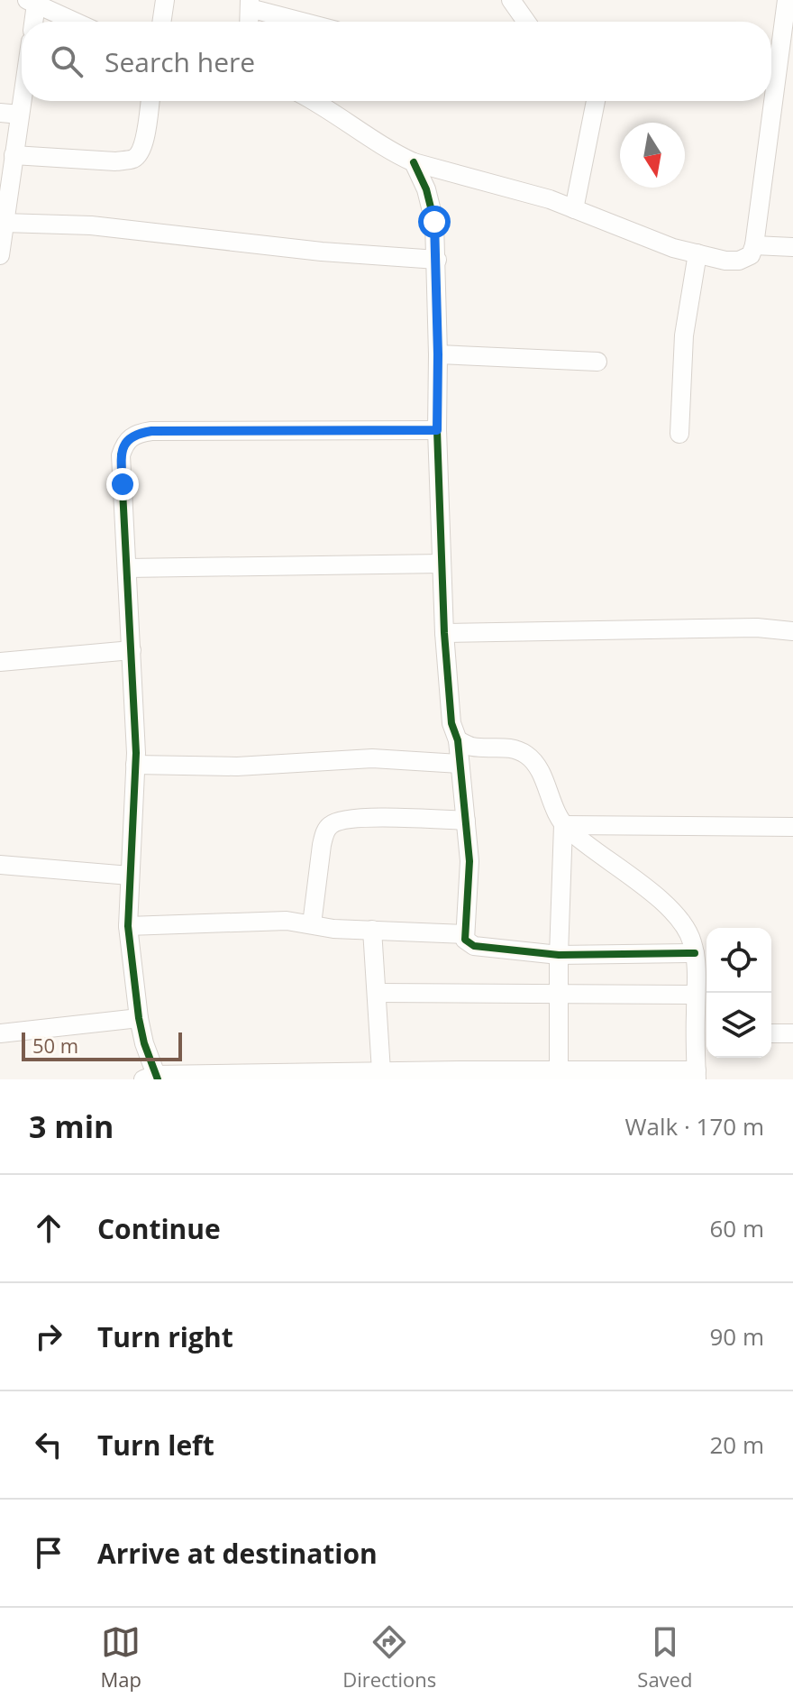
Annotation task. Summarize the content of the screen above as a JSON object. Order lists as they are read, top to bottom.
{
  "scale_bar": "50 m",
  "north": "bottom",
  "page": {
    "search": "Search here",
    "scale": "50 m",
    "heading": ["3 min", "Walk · 170 m"],
    "list": [
      ["Continue", "60 m"],
      ["Turn right", "90 m"],
      ["Turn left", "20 m"],
      "Arrive at destination"
    ],
    "nav": ["Map", "Directions", "Saved"]
  }
}
